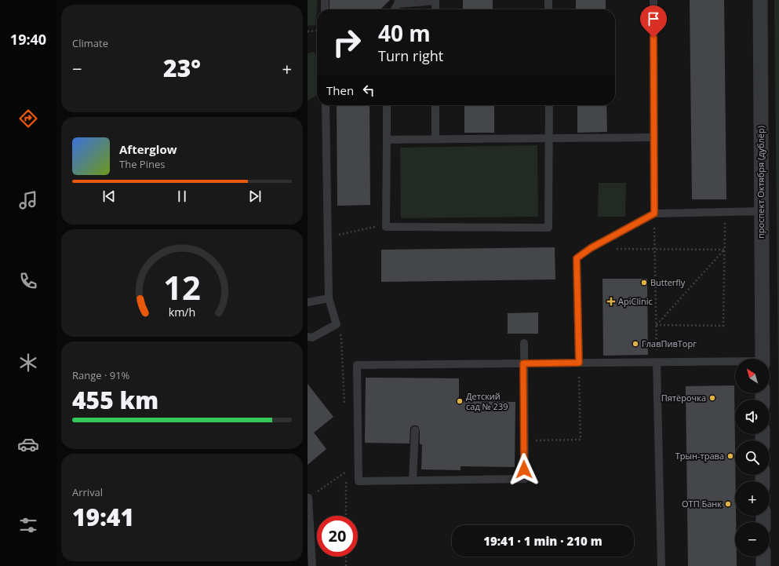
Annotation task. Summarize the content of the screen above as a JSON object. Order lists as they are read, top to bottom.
{
  "streets": {
    "street": ["проспект Октября (дублёр)"]
  },
  "places": {
    "other": [
      "Butterfly",
      "ГлавПивТорг",
      "Пятёрочка",
      "Детский сад № 239",
      "Трын-трава",
      "ОТП Банк"
    ],
    "health": ["ApiClinic"]
  },
  "north": "top left",
  "page": {
    "tabs": "19:40",
    "tile": [
      "Climate",
      ["Range · 91%", "455 km"],
      ["Arrival", "19:41"]
    ],
    "turn": ["40 m", "Turn right"],
    "heat": ["−", "23°", "+"],
    "then": "Then",
    "song": ["Afterglow", "The Pines"],
    "map_buttons": ["+", "−"],
    "limit": "20",
    "trip": "19:41 · 1 min · 210 m",
    "gauge": ["12", "km/h"]
  }
}
